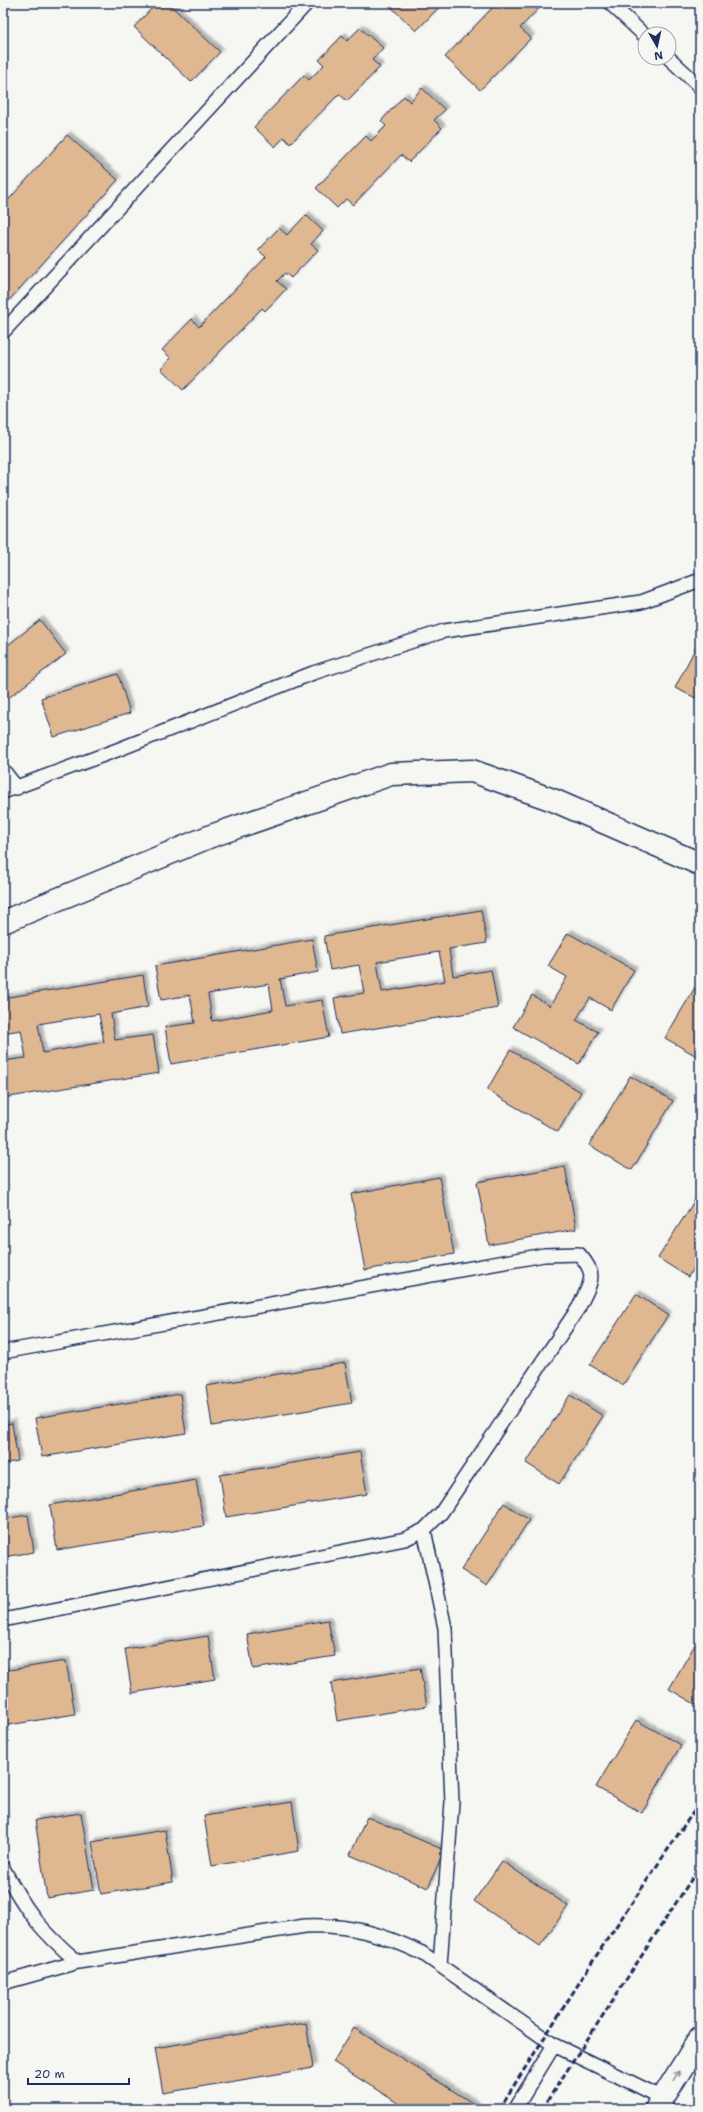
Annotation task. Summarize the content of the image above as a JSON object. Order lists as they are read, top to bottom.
{
  "scale_bar": "20 m",
  "north": "bottom"
}
